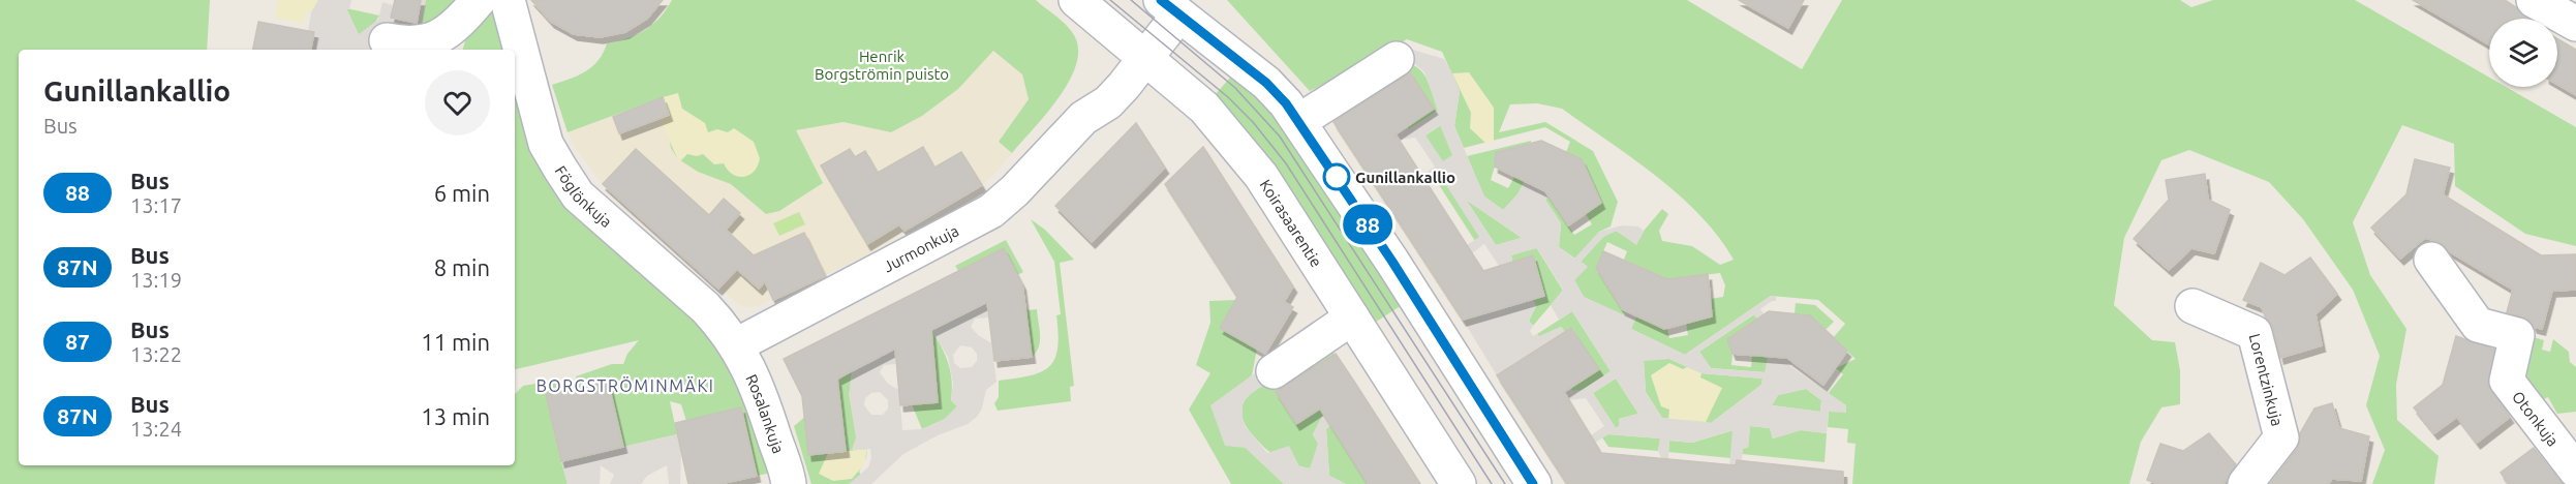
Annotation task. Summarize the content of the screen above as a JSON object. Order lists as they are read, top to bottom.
{
  "streets": {
    "street": [
      "Föglönkuja",
      "Koirasaarentie",
      "Jurmonkuja",
      "Lorentzinkuja",
      "Rosalankuja",
      "Otonkuja"
    ]
  },
  "crossings": [
    ["Föglönkuja", "Jurmonkuja"],
    ["Föglönkuja", "Rosalankuja"],
    ["Koirasaarentie", "Jurmonkuja"],
    ["Jurmonkuja", "Rosalankuja"]
  ],
  "districts": ["BORGSTRÖMINMÄKI"],
  "parks": ["Henrik Borgströmin puisto"],
  "places": ["Gunillankallio"],
  "lines": ["bus line 88"],
  "page": {
    "on_map": "88",
    "heading": ["Gunillankallio", "Bus"],
    "list": [
      {
        "mark": "88",
        "name": "Bus",
        "note": "13:17",
        "value": "6 min"
      },
      {
        "mark": "87N",
        "name": "Bus",
        "note": "13:19",
        "value": "8 min"
      },
      {
        "mark": "87",
        "name": "Bus",
        "note": "13:22",
        "value": "11 min"
      },
      {
        "mark": "87N",
        "name": "Bus",
        "note": "13:24",
        "value": "13 min"
      }
    ]
  }
}
